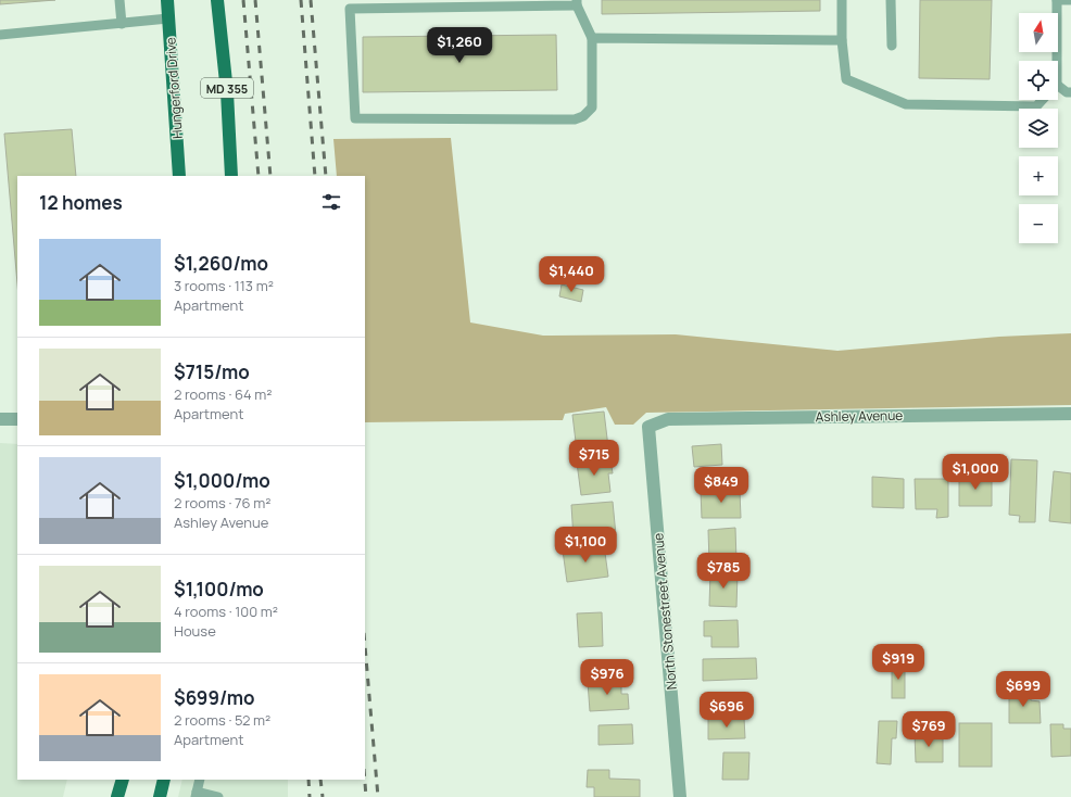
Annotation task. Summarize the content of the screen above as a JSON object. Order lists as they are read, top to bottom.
{
  "streets": {
    "main road": ["Hungerford Drive", "MD 355"],
    "street": ["Ashley Avenue", "North Stonestreet Avenue"]
  },
  "crossings": [
    ["Ashley Avenue", "North Stonestreet Avenue"]
  ],
  "north": "top",
  "page": {
    "map_buttons": ["+", "−"],
    "price": [
      "$1,260",
      "$1,440",
      "$715",
      "$1,000",
      "$849",
      "$1,100",
      "$785",
      "$919",
      "$976",
      "$699",
      "$696",
      "$769"
    ],
    "heading": "12 homes",
    "list": [
      {
        "name": "$1,260/mo",
        "note": "3 rooms · 113 m² · Apartment"
      },
      {
        "name": "$715/mo",
        "note": "2 rooms · 64 m² · Apartment"
      },
      {
        "name": "$1,000/mo",
        "note": "2 rooms · 76 m² · Ashley Avenue"
      },
      {
        "name": "$1,100/mo",
        "note": "4 rooms · 100 m² · House"
      },
      {
        "name": "$699/mo",
        "note": "2 rooms · 52 m² · Apartment"
      }
    ]
  }
}
